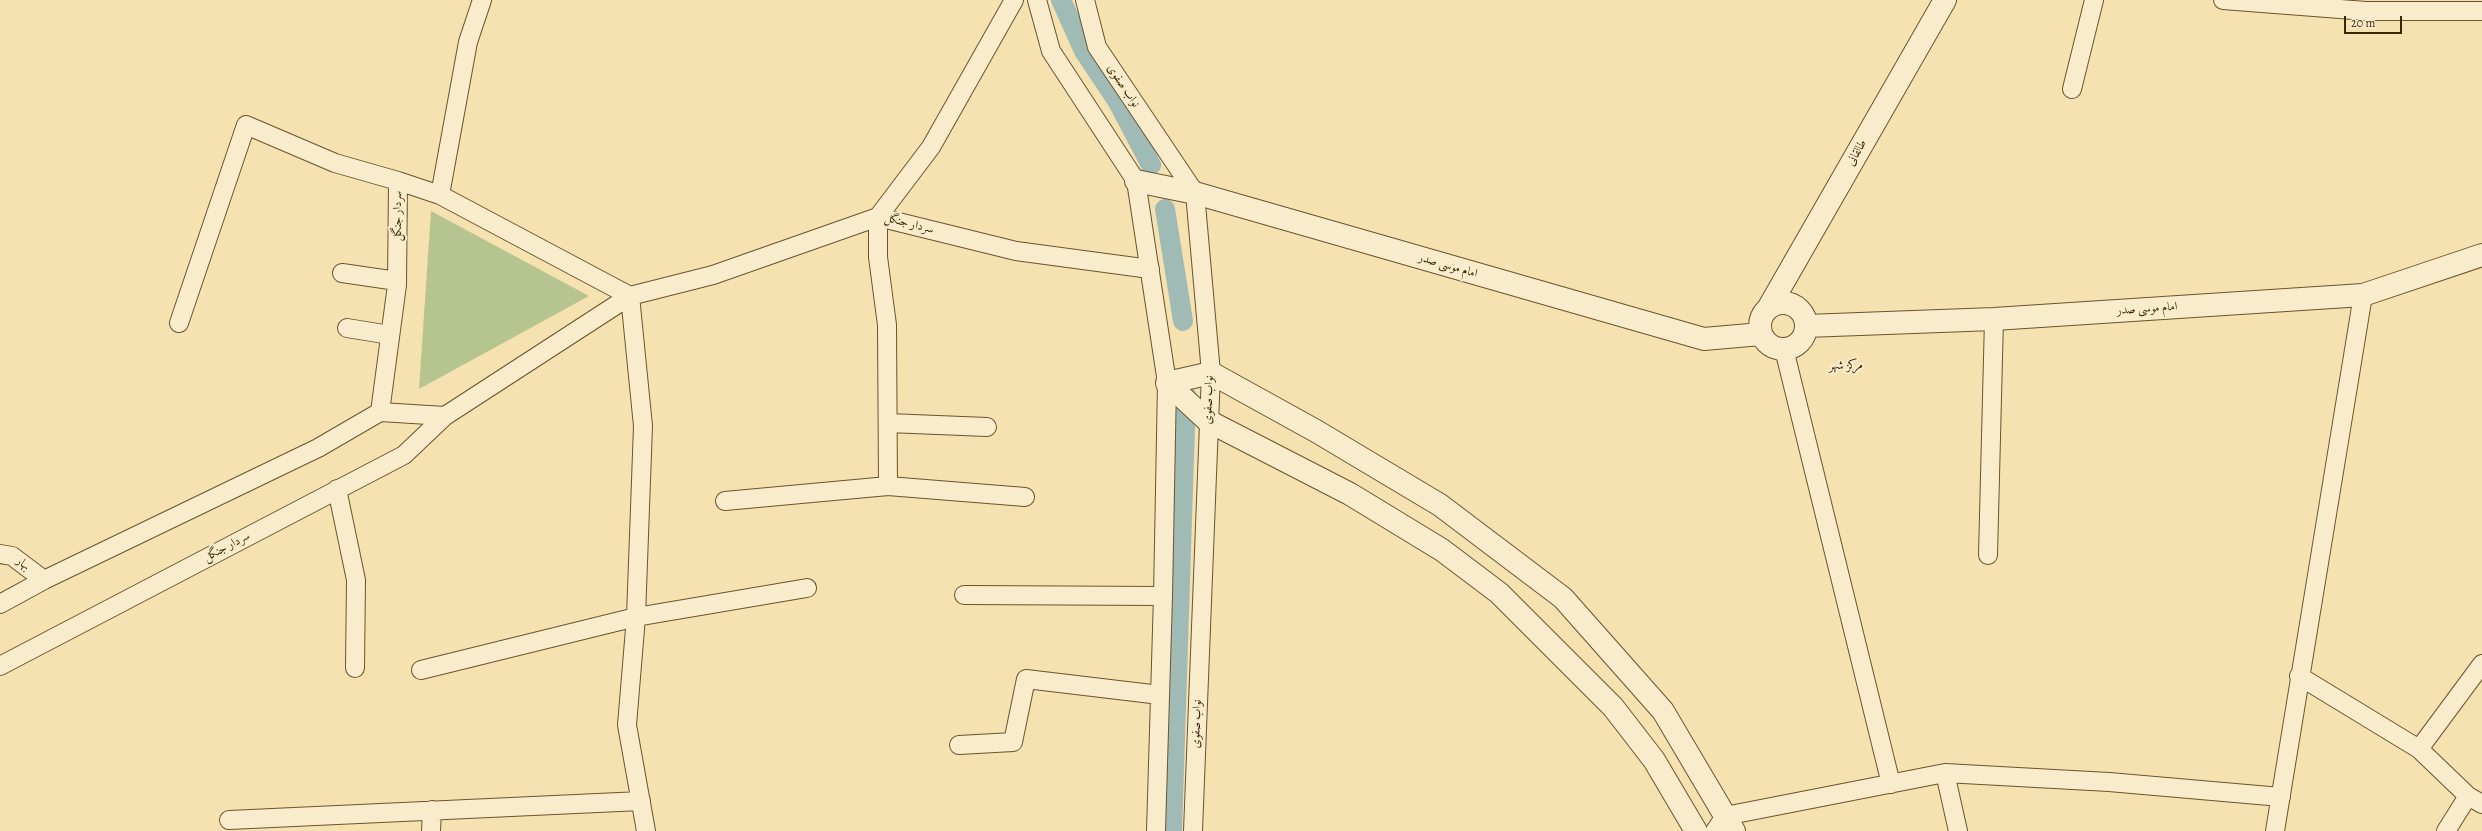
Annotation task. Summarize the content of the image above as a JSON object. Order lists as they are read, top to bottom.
{
  "streets": {
    "street": [
      "نواب صفوی",
      "طالقانی",
      "سردار جنگل",
      "امام موسی صدر",
      "بهار"
    ]
  },
  "crossings": [
    ["نواب صفوی", "امام موسی صدر"],
    ["طالقانی", "امام موسی صدر"]
  ],
  "districts": ["مرکز شهر"],
  "scale_bar": "20 m"
}
